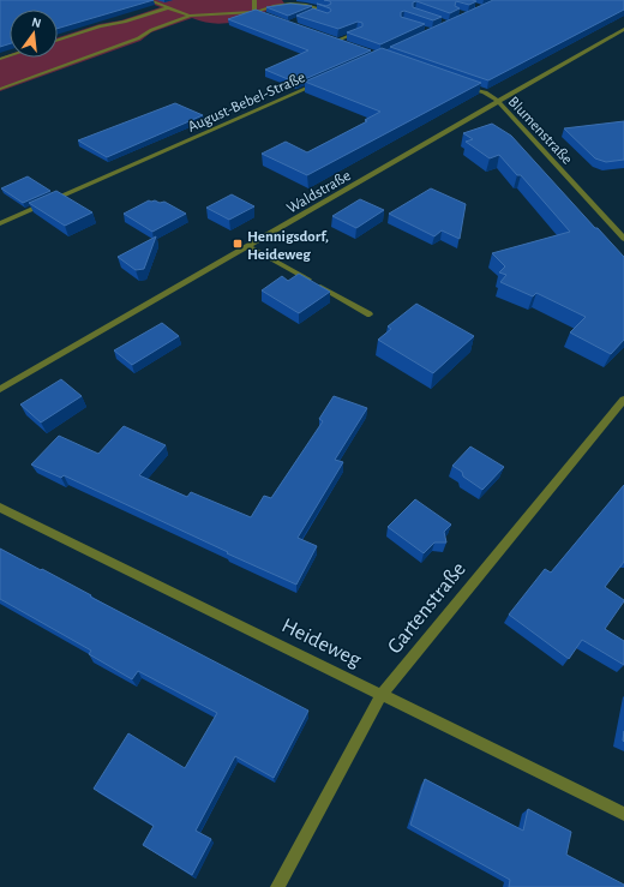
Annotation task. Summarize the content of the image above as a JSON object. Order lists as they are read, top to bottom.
{
  "streets": {
    "street": [
      "August-Bebel-Straße",
      "Blumenstraße",
      "Waldstraße",
      "Gartenstraße",
      "Heideweg"
    ]
  },
  "crossings": [
    ["Blumenstraße", "Waldstraße"],
    ["Gartenstraße", "Heideweg"]
  ],
  "places": {
    "transit": ["Hennigsdorf, Heideweg"]
  },
  "north": "top"
}
